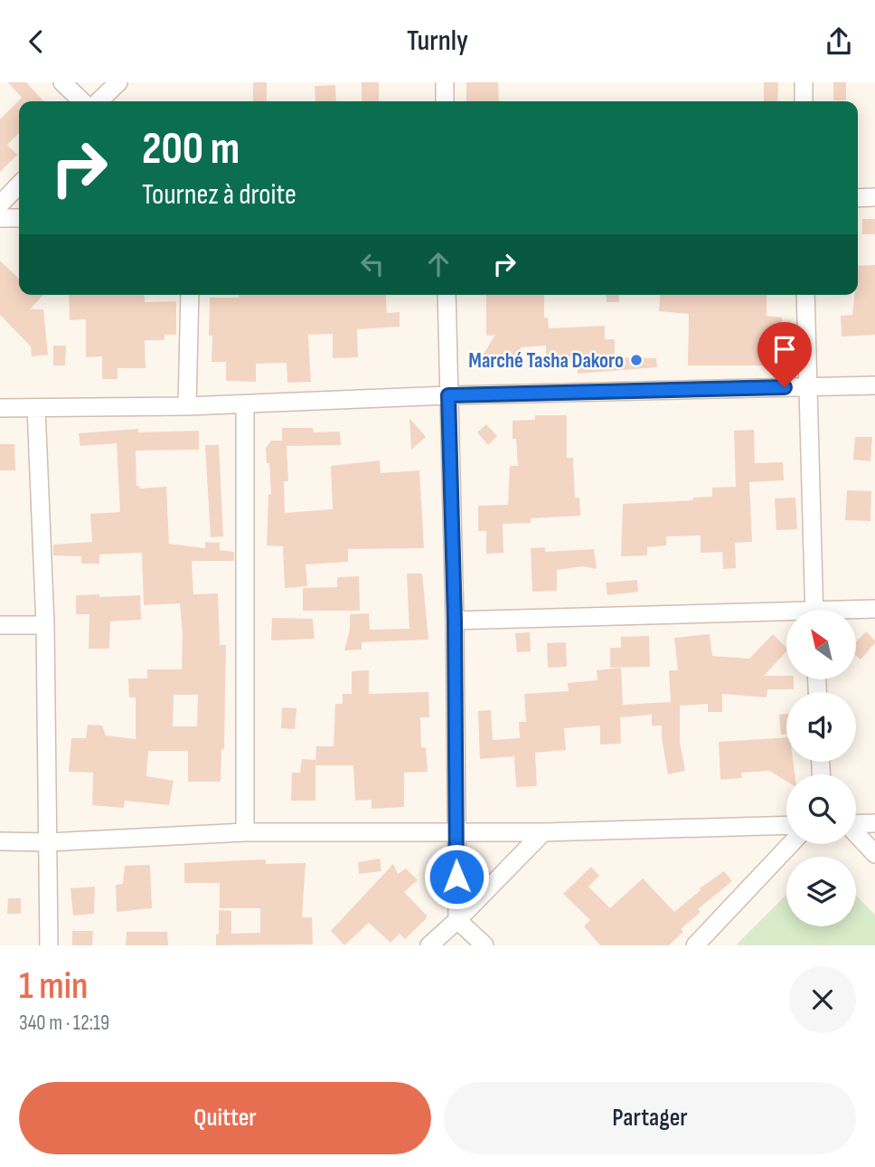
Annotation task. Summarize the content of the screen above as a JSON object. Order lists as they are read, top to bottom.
{
  "places": ["Marché Tasha Dakoro"],
  "north": "top left",
  "page": {
    "header": "Turnly",
    "turn": ["200 m", "Tournez à droite"],
    "heading": ["1 min", "340 m · 12:19"],
    "buttons": ["Quitter", "Partager"]
  }
}
